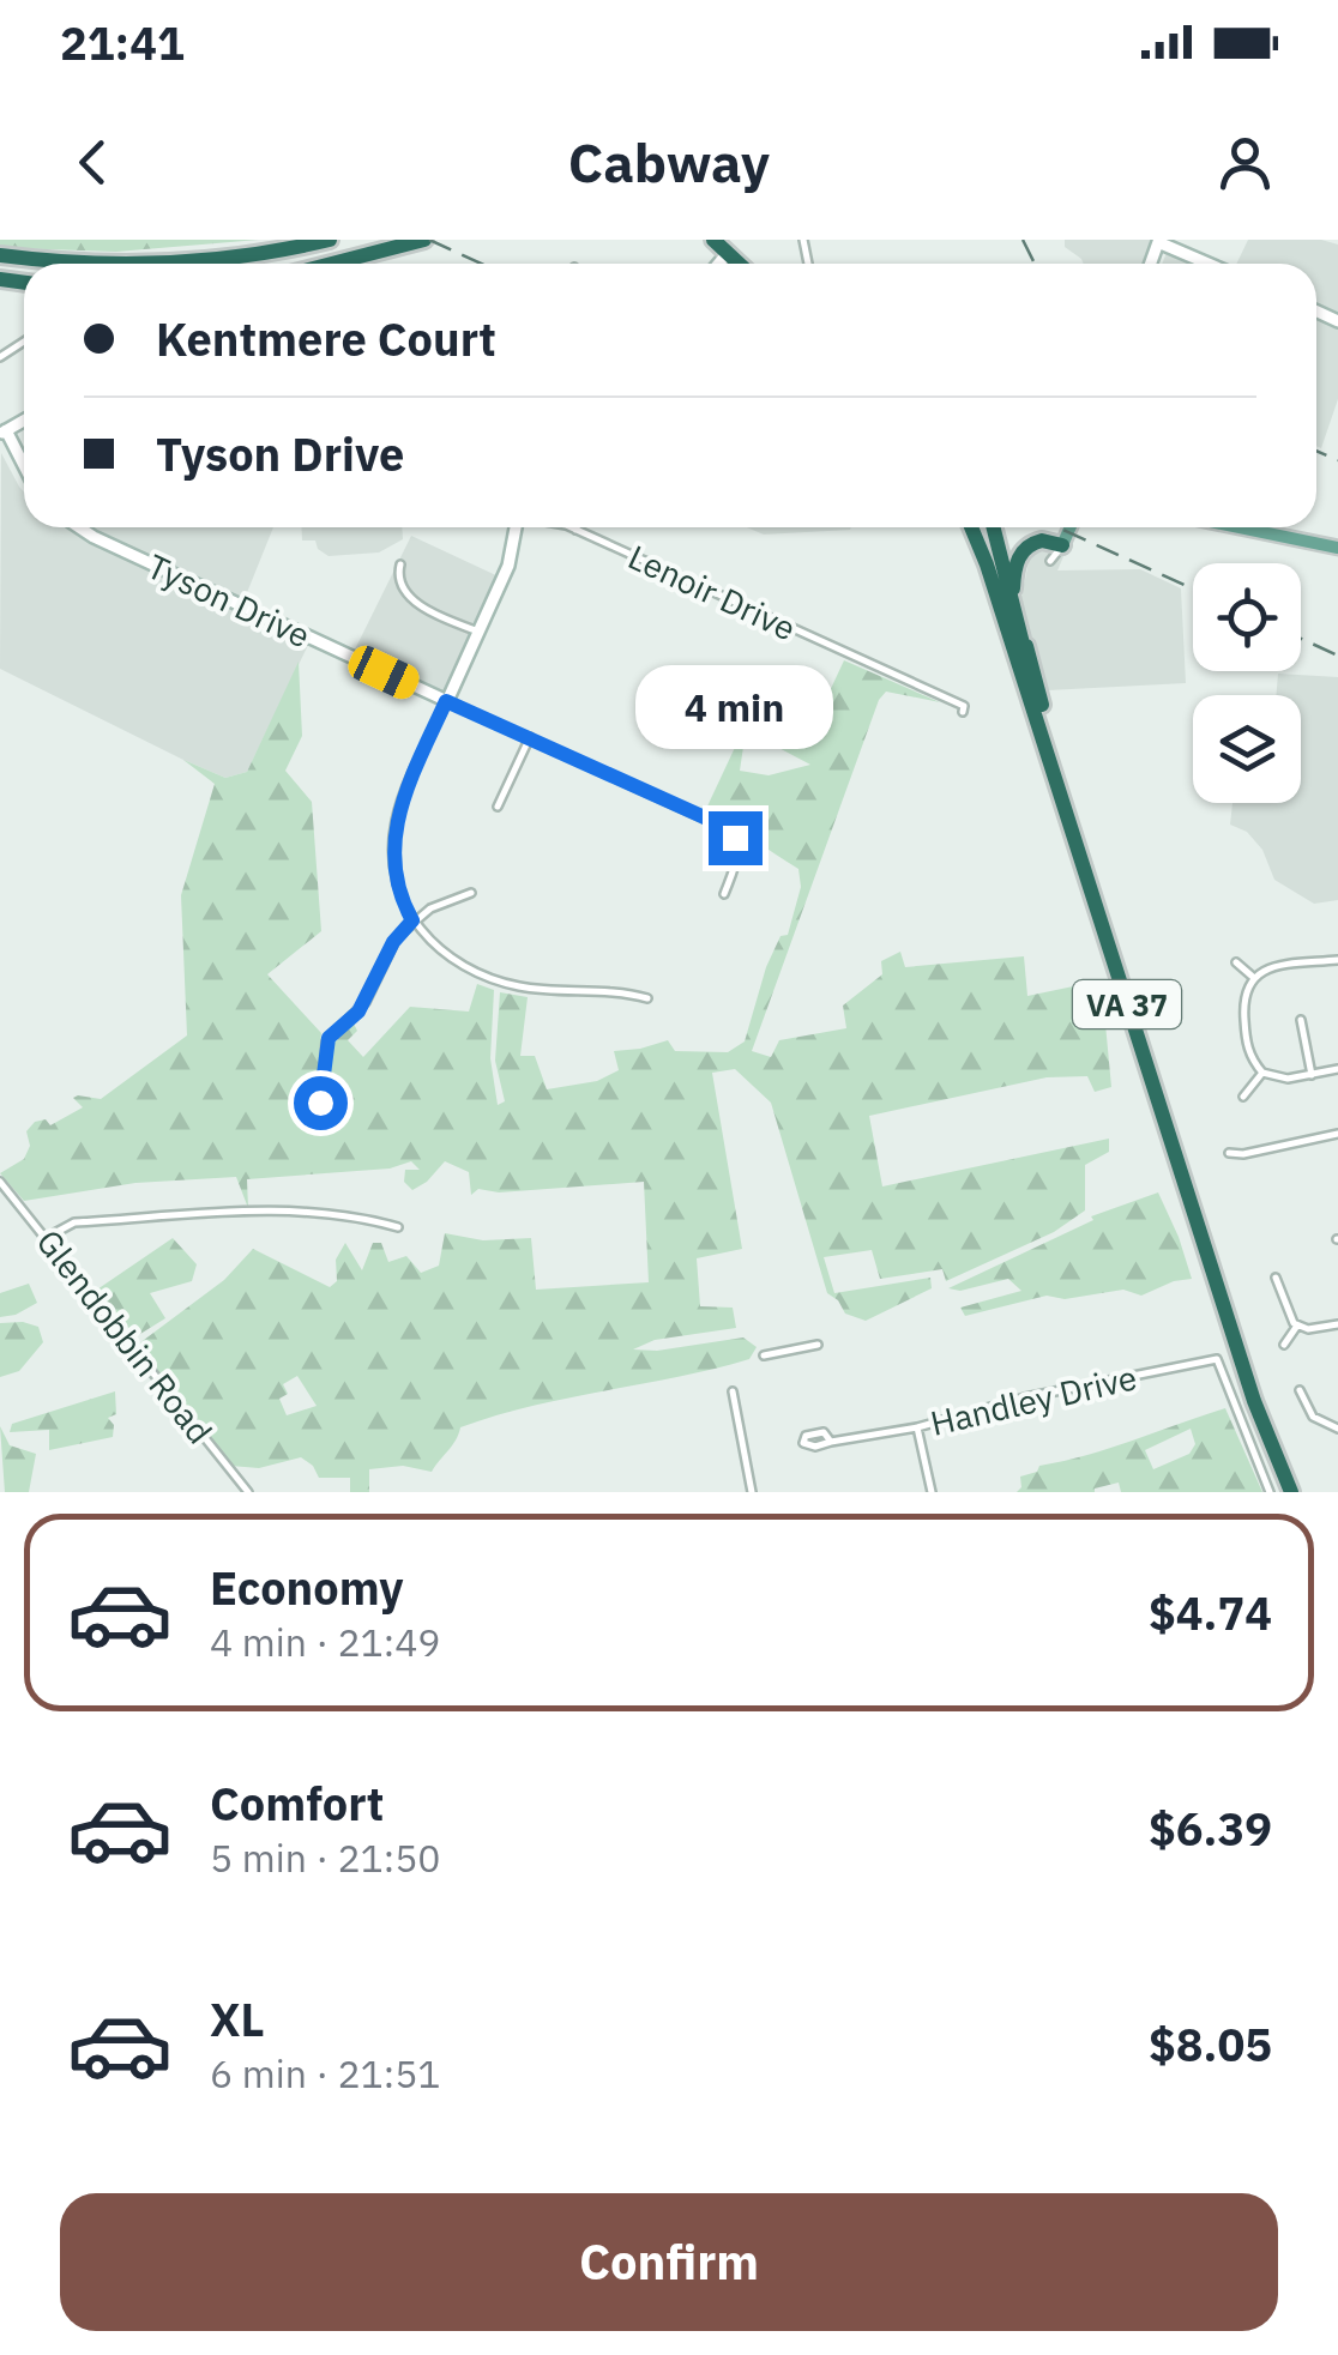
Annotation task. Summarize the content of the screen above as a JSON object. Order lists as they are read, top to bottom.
{
  "streets": {
    "highway": ["VA 37"],
    "street": [
      "Lenoir Drive",
      "Tyson Drive",
      "Glendobbin Road",
      "Handley Drive"
    ]
  },
  "page": {
    "status": "21:41",
    "header": "Cabway",
    "banner": ["Kentmere Court", "Tyson Drive"],
    "bubble": "4 min",
    "list": [
      {
        "name": "Economy",
        "note": "4 min · 21:49",
        "value": "$4.74"
      },
      {
        "name": "Comfort",
        "note": "5 min · 21:50",
        "value": "$6.39"
      },
      {
        "name": "XL",
        "note": "6 min · 21:51",
        "value": "$8.05"
      }
    ],
    "buttons": "Confirm"
  }
}
